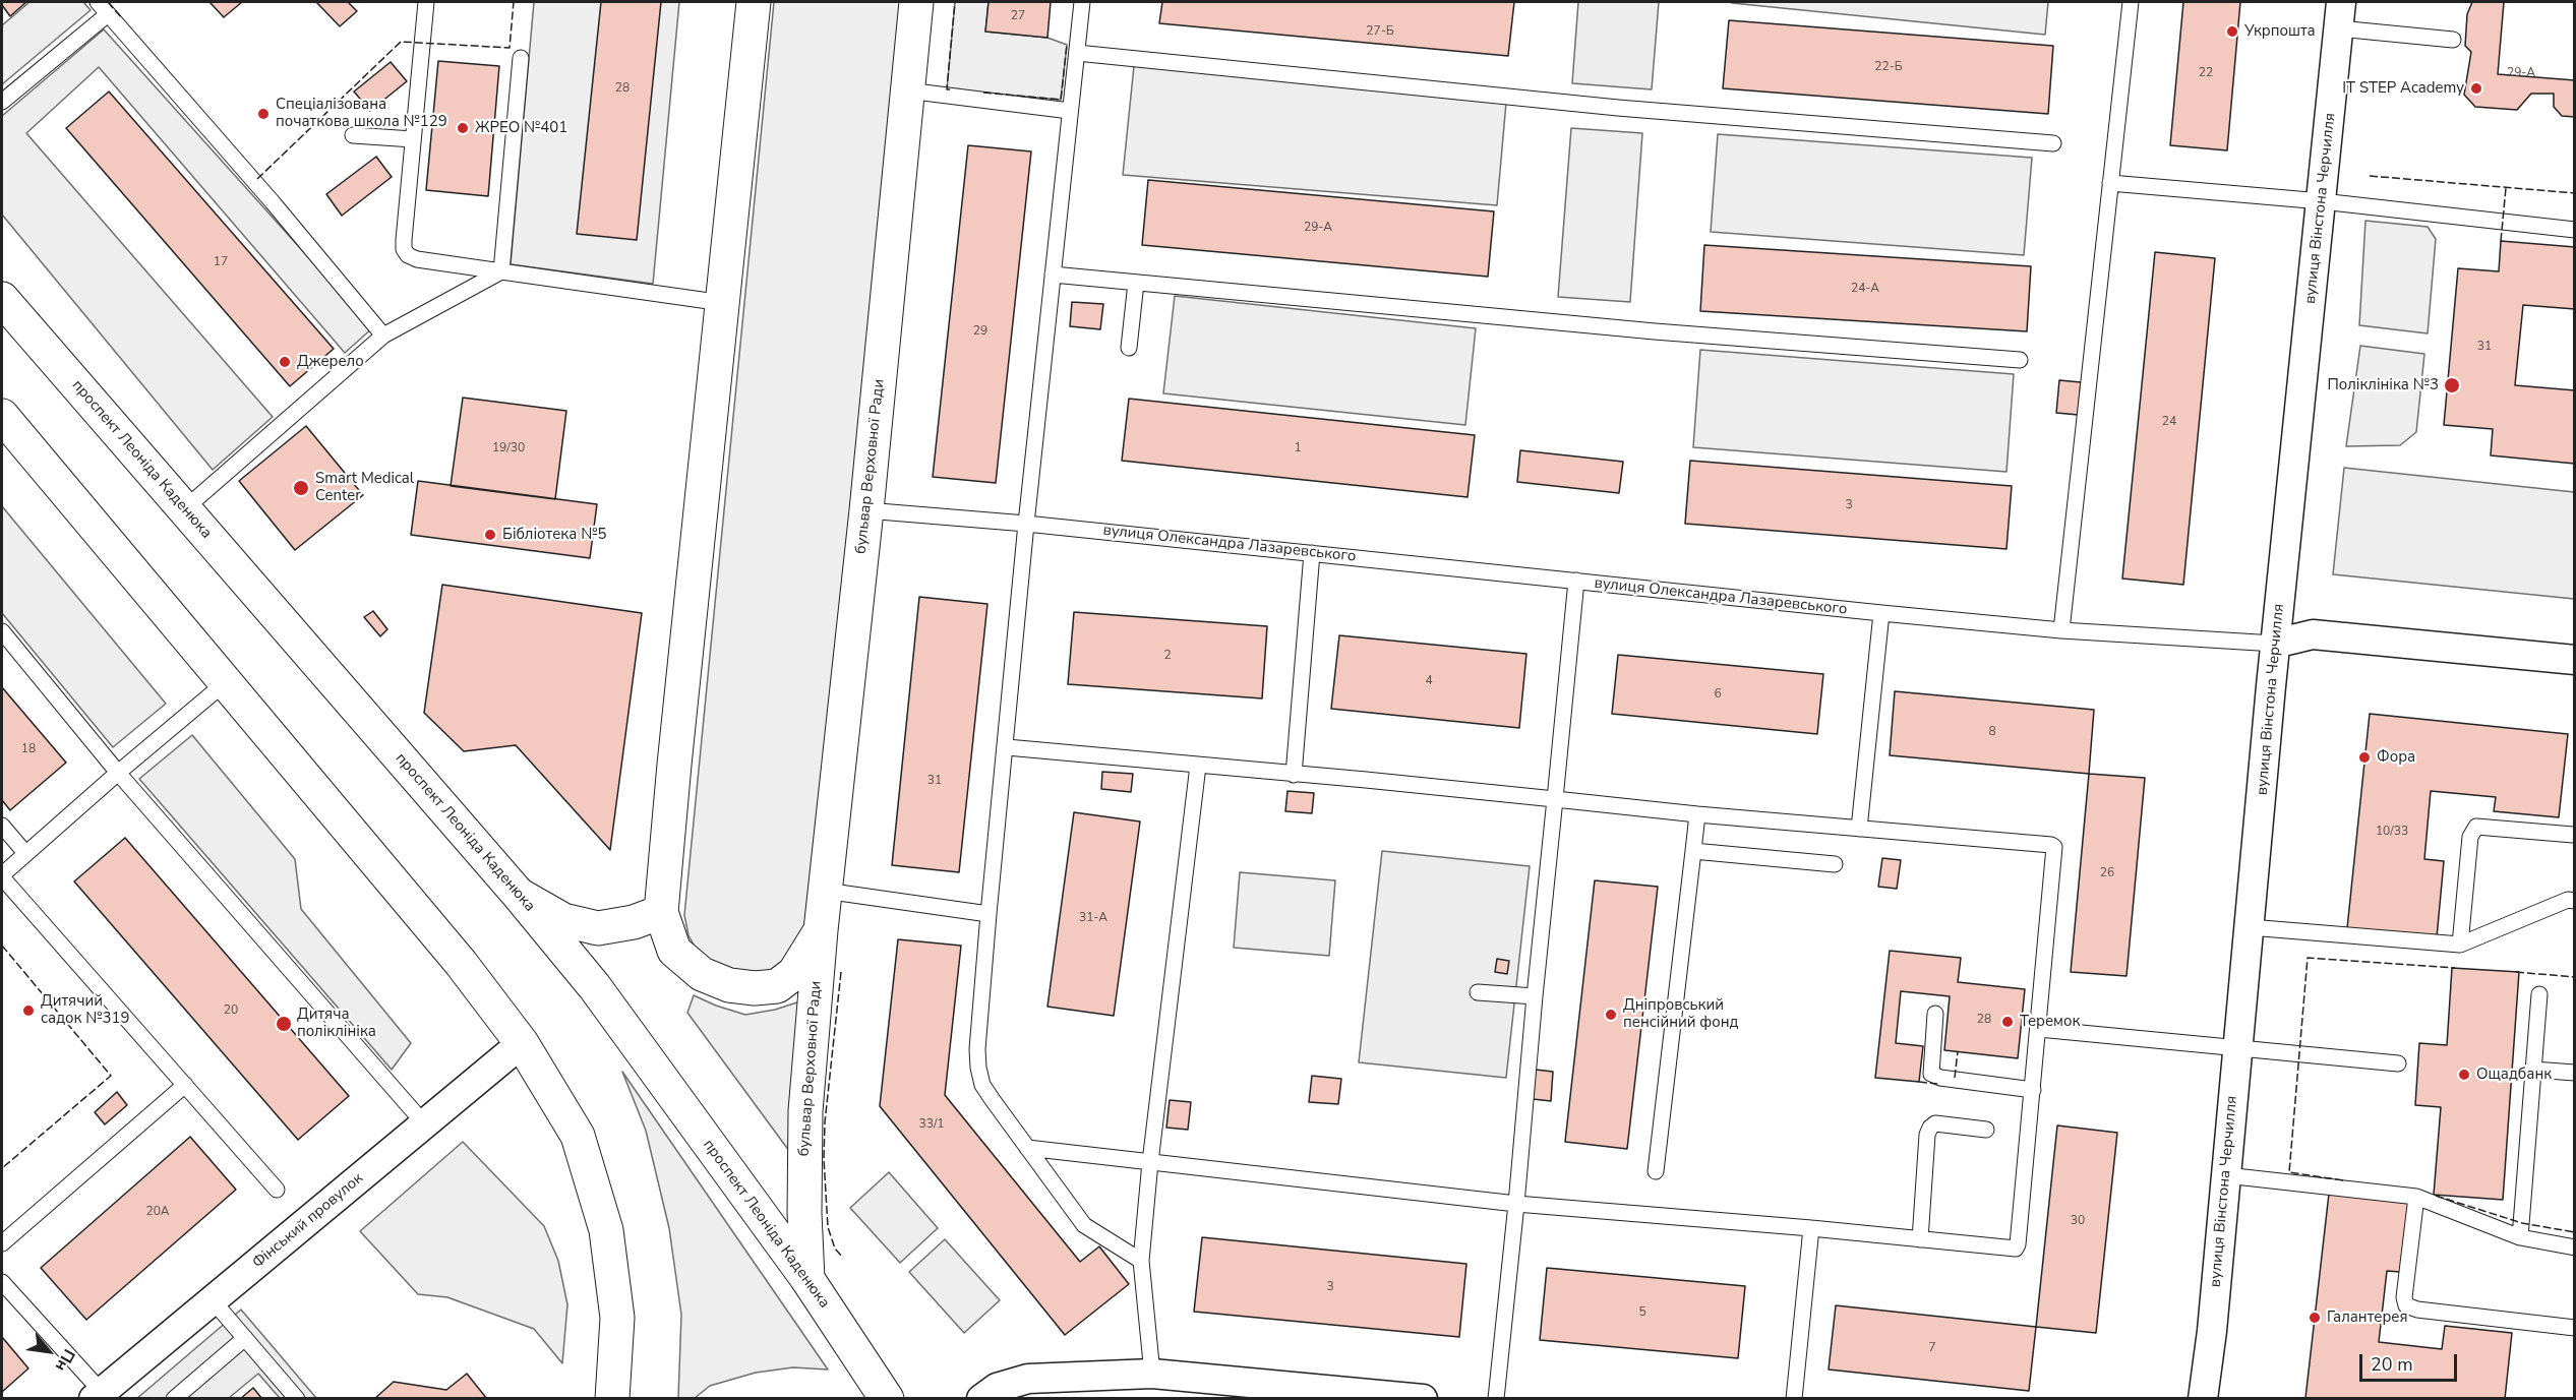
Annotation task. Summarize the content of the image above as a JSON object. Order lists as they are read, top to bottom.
{
  "streets": {
    "main road": ["проспект Леоніда Каденюка", "бульвар Верховної Ради"],
    "street": ["вулиця Вінстона Черчилля", "вулиця Олександра Лазаревського", "Фінський провулок"]
  },
  "crossings": [
    ["вулиця Вінстона Черчилля", "вулиця Олександра Лазаревського"],
    ["проспект Леоніда Каденюка", "бульвар Верховної Ради"],
    ["бульвар Верховної Ради", "вулиця Олександра Лазаревського"]
  ],
  "places": [
    "Укрпошта",
    "IT STEP Academy",
    "Спеціалізована початкова школа №129",
    "ЖРЕО №401",
    "Джерело",
    "Поліклініка №3",
    "Smart Medical Center",
    "Бібліотека №5",
    "Фора",
    "Дитячий садок №319",
    "Дніпровський пенсійний фонд",
    "Теремок",
    "Дитяча поліклініка",
    "Ощадбанк",
    "Галантерея"
  ],
  "house_numbers": [
    "27",
    "27-Б",
    "22-Б",
    "22",
    "29-А",
    "28",
    "29-А",
    "17",
    "24-А",
    "29",
    "31",
    "24",
    "19/30",
    "1",
    "3",
    "2",
    "4",
    "6",
    "8",
    "18",
    "31",
    "10/33",
    "26",
    "31-А",
    "20",
    "28",
    "33/1",
    "20А",
    "30",
    "3",
    "5",
    "7"
  ],
  "scale_bar": "20 m",
  "north": "bottom right"
}
